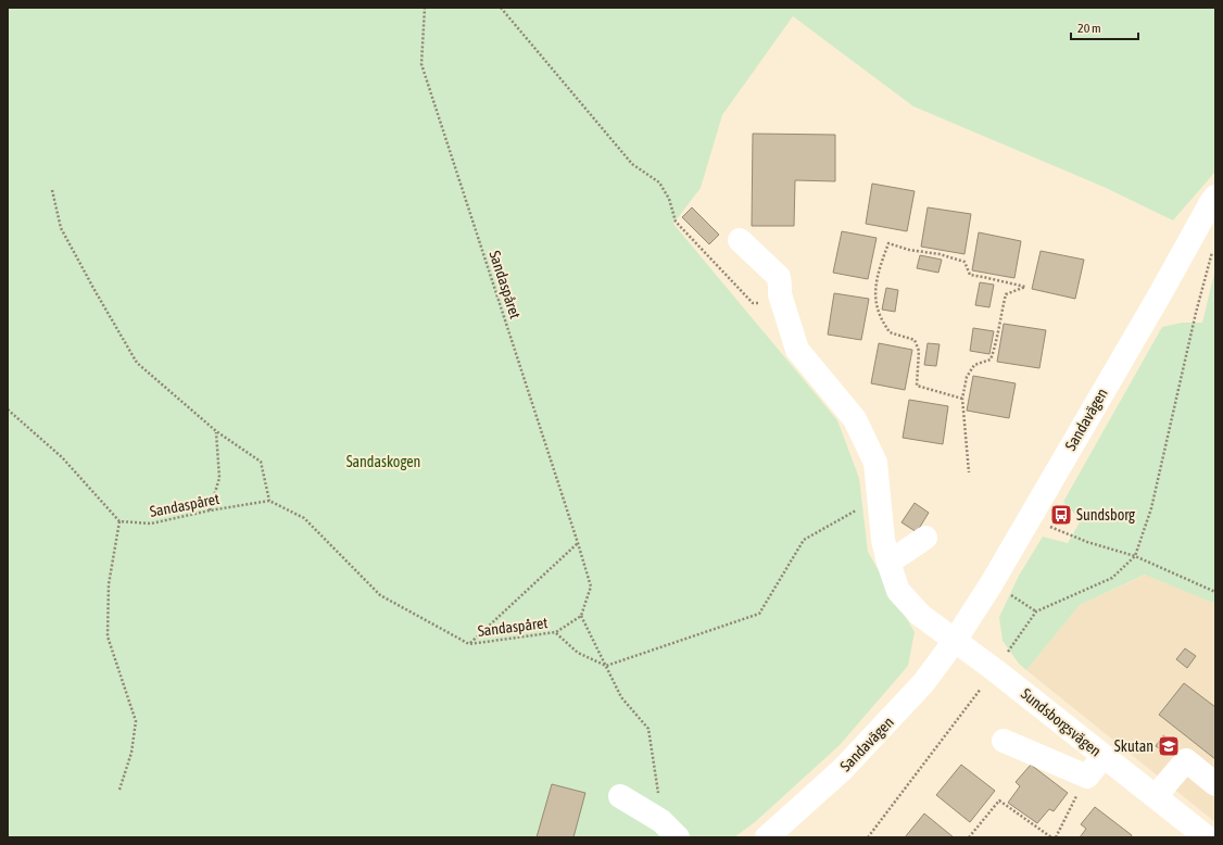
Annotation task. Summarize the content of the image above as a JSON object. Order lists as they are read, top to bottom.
{
  "streets": {
    "street": ["Sandavägen", "Sundsborgsvägen"],
    "path": ["Sandaspåret"]
  },
  "crossings": [
    ["Sandavägen", "Sundsborgsvägen"]
  ],
  "parks": ["Sandaskogen"],
  "places": {
    "bus stop": ["Sundsborg"],
    "school or university": ["Skutan"]
  },
  "scale_bar": "20 m"
}
